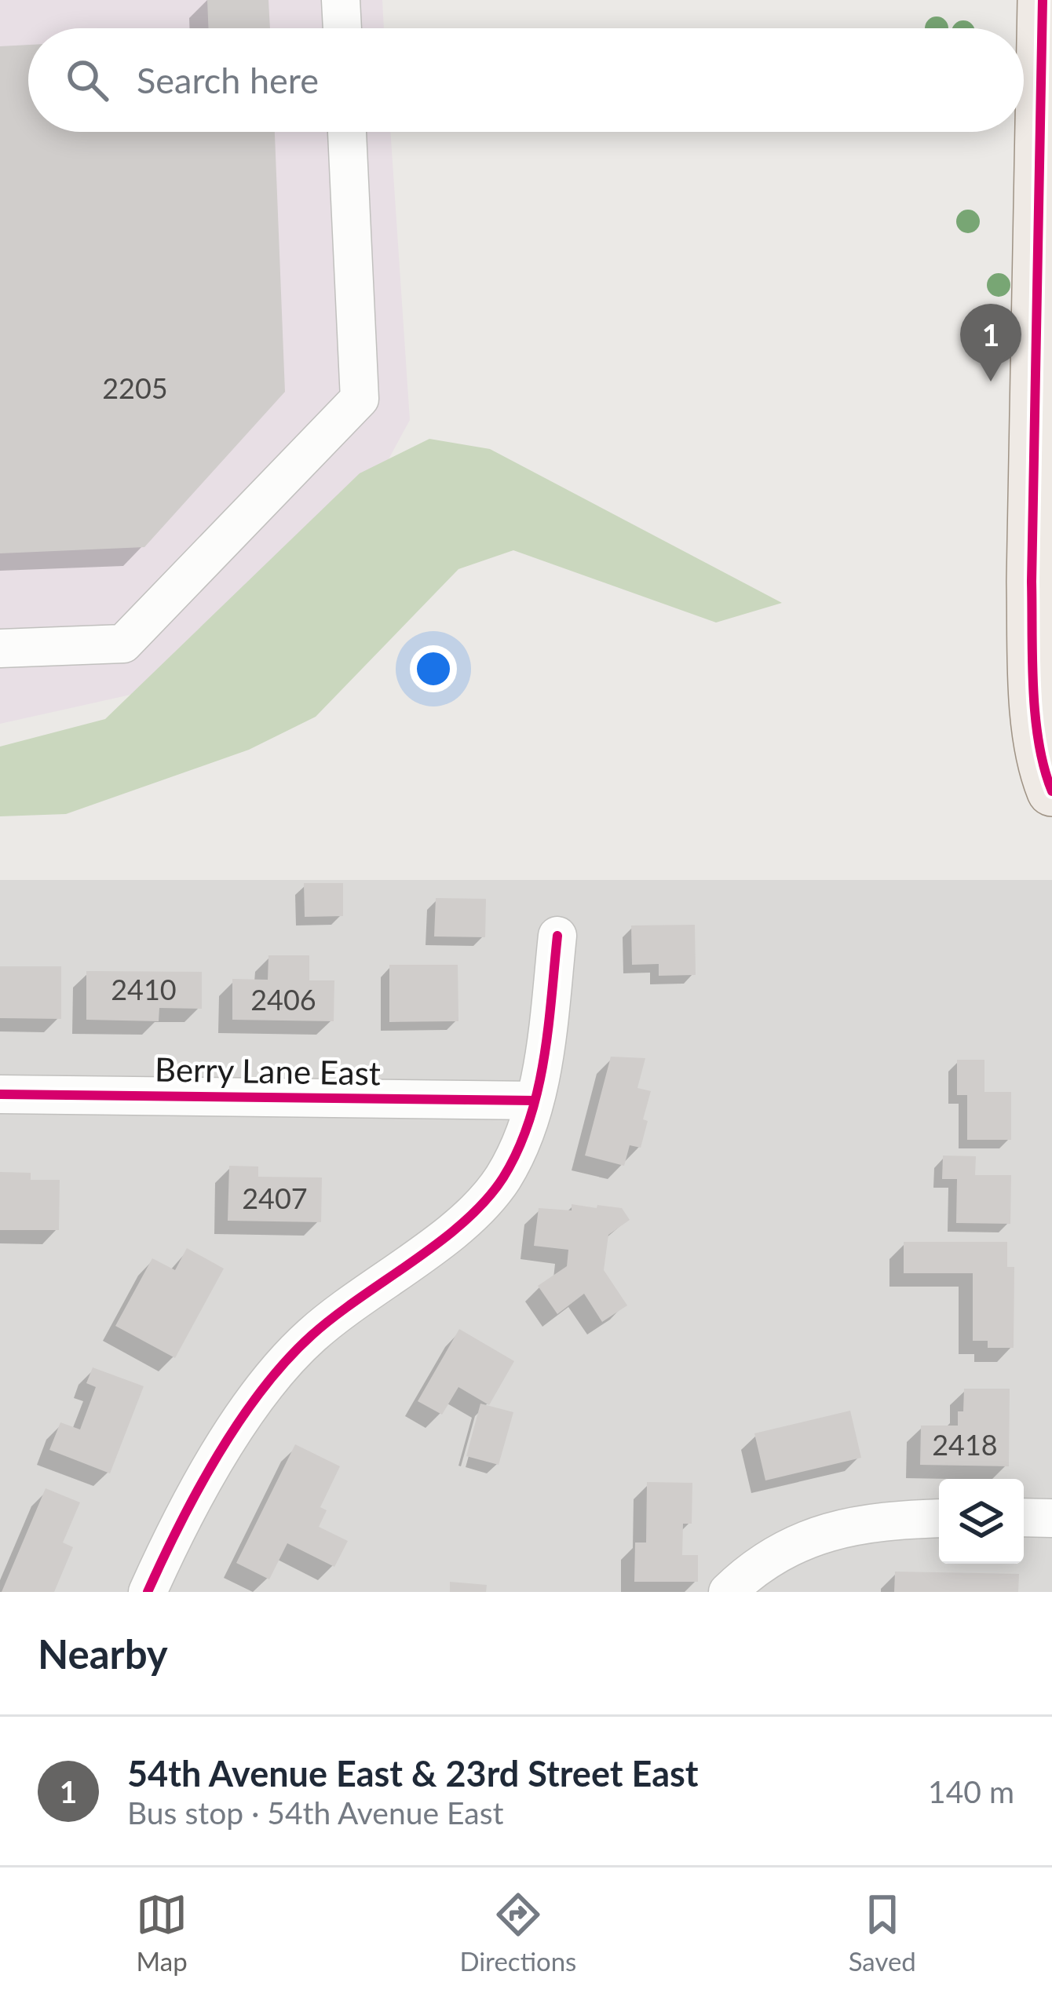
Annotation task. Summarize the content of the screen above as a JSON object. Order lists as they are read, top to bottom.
{
  "streets": {
    "street": ["Berry Lane East"]
  },
  "house_numbers": [
    "2205",
    "2410",
    "2406",
    "2407",
    "2418"
  ],
  "page": {
    "search": "Search here",
    "pins": "1",
    "heading": "Nearby",
    "list": [
      {
        "mark": "1",
        "name": "54th Avenue East & 23rd Street East",
        "note": "Bus stop · 54th Avenue East",
        "value": "140 m"
      }
    ],
    "nav": ["Map", "Directions", "Saved"]
  }
}
